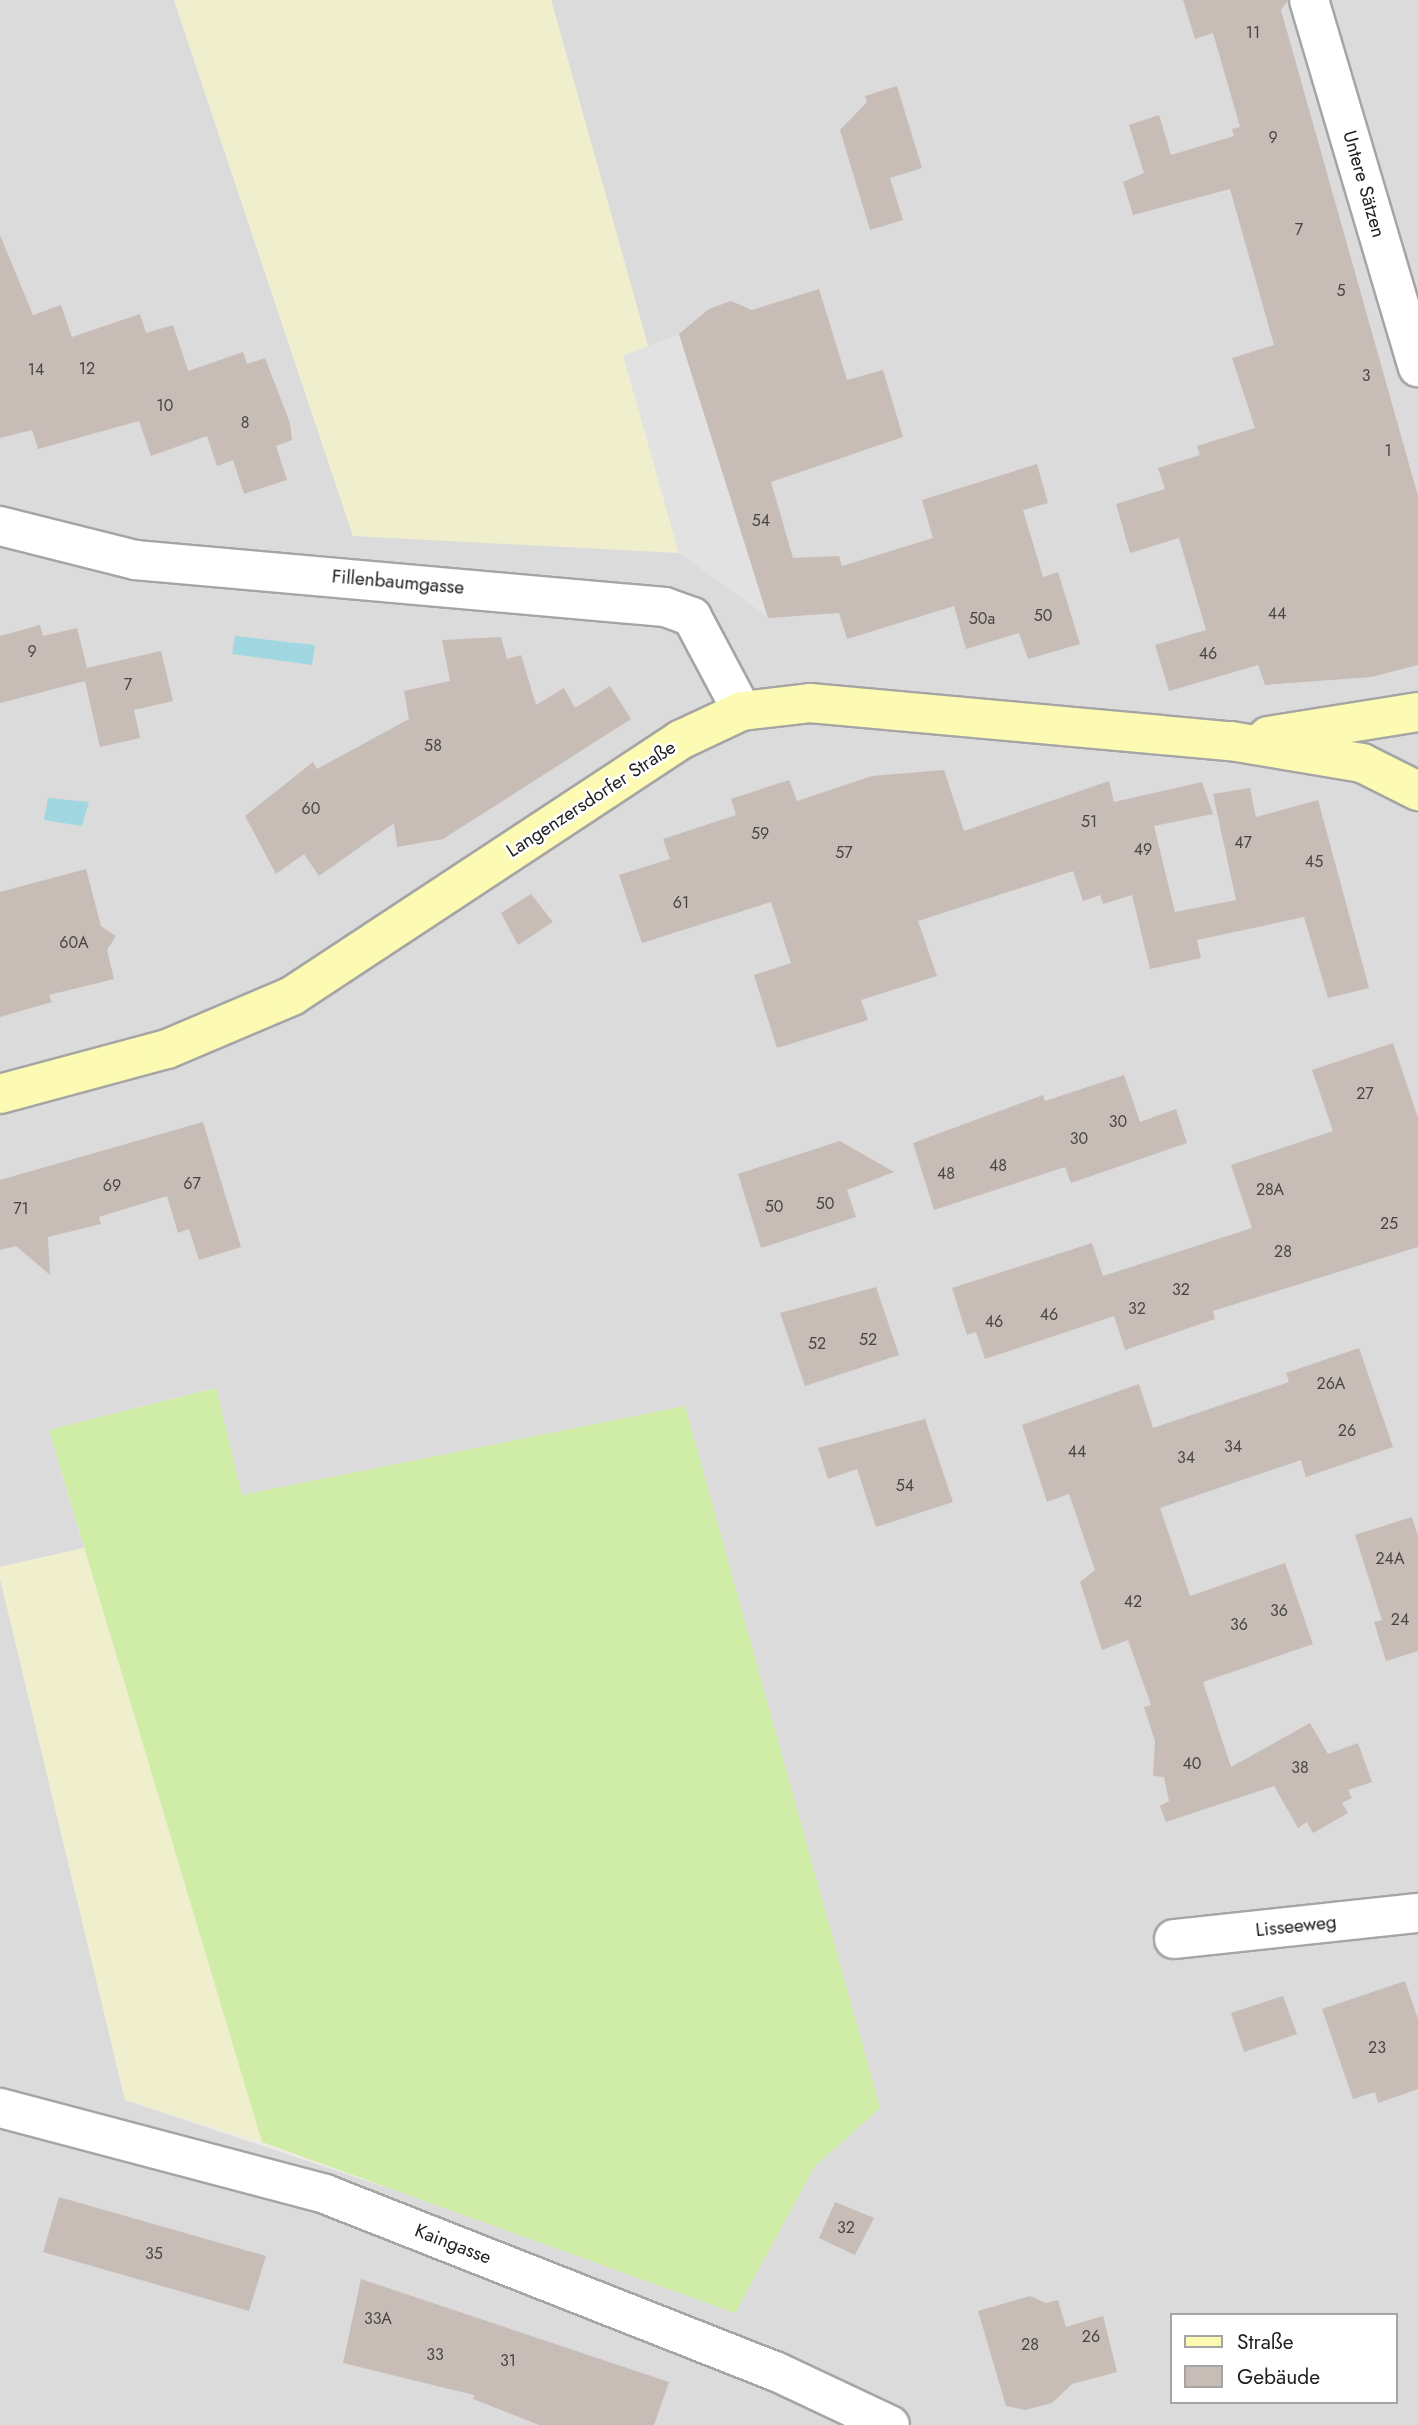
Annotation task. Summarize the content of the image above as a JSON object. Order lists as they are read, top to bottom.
{
  "streets": {
    "main road": ["Langenzersdorfer Straße"],
    "street": [
      "Untere Sätzen",
      "Fillenbaumgasse",
      "Lisseeweg",
      "Kaingasse"
    ]
  },
  "crossings": [
    ["Fillenbaumgasse", "Langenzersdorfer Straße"]
  ],
  "house_numbers": [
    "11",
    "9",
    "7",
    "5",
    "12",
    "14",
    "3",
    "10",
    "8",
    "1",
    "54",
    "44",
    "50",
    "50a",
    "9",
    "46",
    "7",
    "58",
    "60",
    "51",
    "59",
    "47",
    "49",
    "57",
    "45",
    "61",
    "60A",
    "27",
    "30",
    "30",
    "48",
    "48",
    "67",
    "69",
    "28A",
    "50",
    "50",
    "71",
    "25",
    "28",
    "32",
    "32",
    "46",
    "46",
    "52",
    "52",
    "26A",
    "26",
    "34",
    "44",
    "34",
    "54",
    "24A",
    "42",
    "36",
    "24",
    "36",
    "40",
    "38",
    "23",
    "32",
    "35",
    "33A",
    "26",
    "28",
    "33",
    "31"
  ],
  "legend": ["Straße", "Gebäude"]
}
